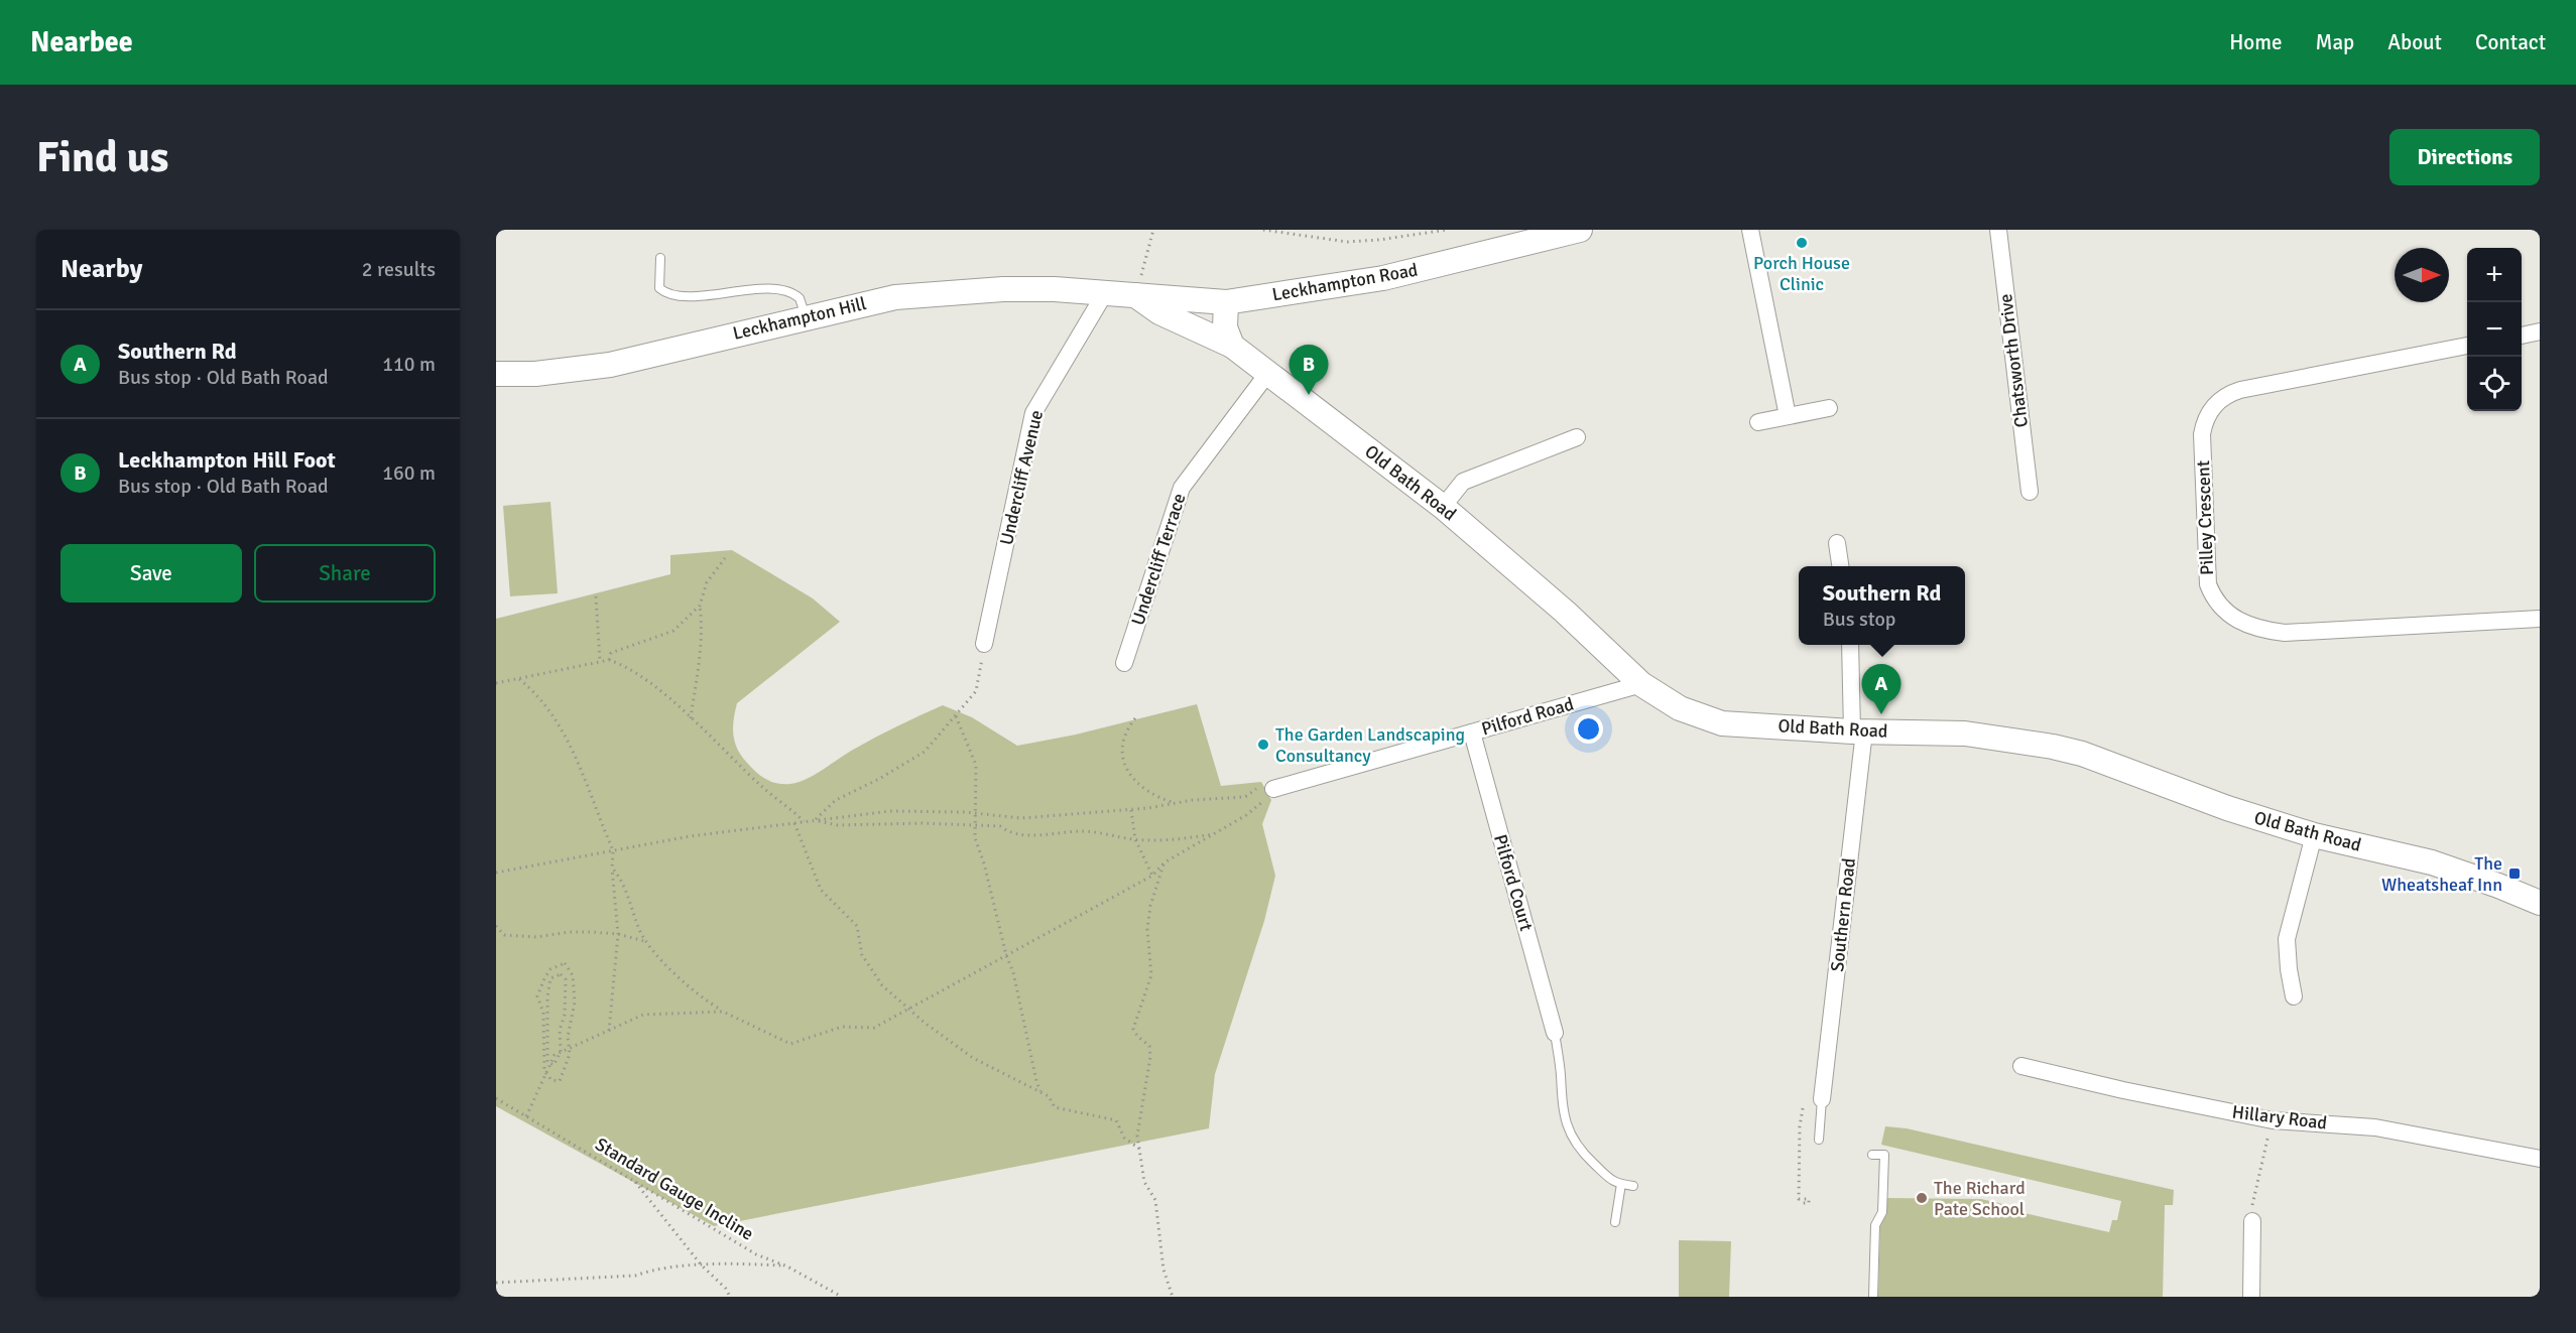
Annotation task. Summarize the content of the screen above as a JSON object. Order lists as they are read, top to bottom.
{
  "streets": {
    "street": [
      "Leckhampton Road",
      "Leckhampton Hill",
      "Chatsworth Drive",
      "Undercliff Avenue",
      "Old Bath Road",
      "Pilley Crescent",
      "Undercliff Terrace",
      "Pilford Road",
      "Pilford Court",
      "Southern Road",
      "Hillary Road"
    ],
    "path": ["Standard Gauge Incline"]
  },
  "crossings": [
    ["Leckhampton Road", "Leckhampton Hill"],
    ["Leckhampton Road", "Undercliff Avenue"],
    ["Leckhampton Road", "Old Bath Road"],
    ["Leckhampton Hill", "Undercliff Avenue"],
    ["Old Bath Road", "Undercliff Terrace"],
    ["Old Bath Road", "Pilford Road"],
    ["Old Bath Road", "Southern Road"],
    ["Pilford Road", "Pilford Court"]
  ],
  "places": {
    "other": ["Porch House Clinic", "The Garden Landscaping Consultancy", "The Richard Pate School"],
    "transit": ["The Wheatsheaf Inn"]
  },
  "north": "right",
  "page": {
    "header": "Nearbee",
    "nav": [
      "Home",
      "Map",
      "About",
      "Contact"
    ],
    "buttons": [
      "Directions",
      ["Save", "Share"]
    ],
    "title": "Find us",
    "heading": ["Nearby", "2 results"],
    "map_buttons": ["+", "−"],
    "list": [
      {
        "mark": "A",
        "name": "Southern Rd",
        "note": "Bus stop · Old Bath Road",
        "value": "110 m"
      },
      {
        "mark": "B",
        "name": "Leckhampton Hill Foot",
        "note": "Bus stop · Old Bath Road",
        "value": "160 m"
      }
    ],
    "pins": ["B", "A"],
    "popup": ["Southern Rd", "Bus stop"]
  }
}
